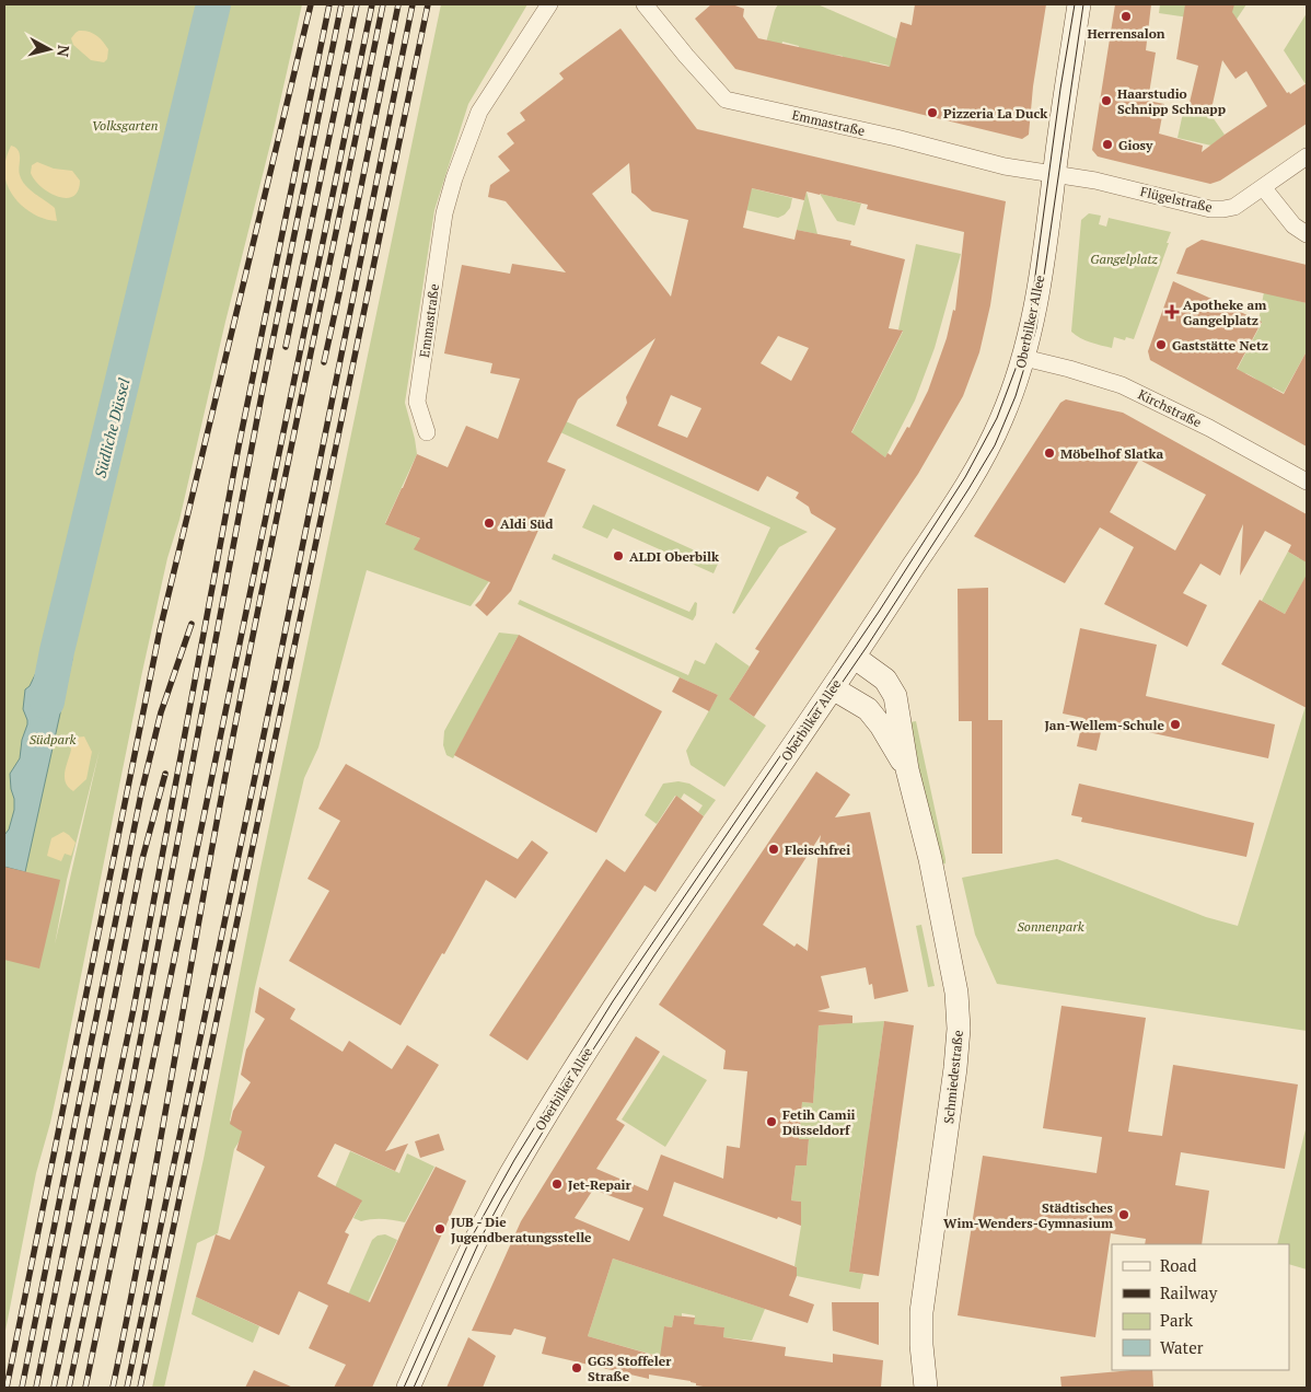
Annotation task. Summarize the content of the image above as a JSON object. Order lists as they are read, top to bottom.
{
  "streets": {
    "main road": ["Oberbilker Allee", "Schmiedestraße"],
    "street": ["Emmastraße", "Flügelstraße", "Kirchstraße"]
  },
  "crossings": [
    ["Emmastraße", "Flügelstraße"],
    ["Emmastraße", "Oberbilker Allee"],
    ["Flügelstraße", "Oberbilker Allee"],
    ["Oberbilker Allee", "Kirchstraße"],
    ["Oberbilker Allee", "Schmiedestraße"]
  ],
  "water": ["Südliche Düssel"],
  "parks": [
    "Volksgarten",
    "Gangelplatz",
    "Südpark",
    "Sonnenpark"
  ],
  "places": {
    "other": [
      "Herrensalon",
      "Haarstudio Schnipp Schnapp",
      "Pizzeria La Duck",
      "Giosy",
      "Gaststätte Netz",
      "Möbelhof Slatka",
      "Aldi Süd",
      "ALDI Oberbilk",
      "Jan-Wellem-Schule",
      "Fleischfrei",
      "Fetih Camii Düsseldorf",
      "Jet-Repair",
      "Städtisches Wim-Wenders-Gymnasium",
      "JUB - Die Jugendberatungsstelle",
      "GGS Stoffeler Straße"
    ],
    "health": ["Apotheke am Gangelplatz"]
  },
  "legend": [
    "Road",
    "Railway",
    "Park",
    "Water"
  ],
  "north": "right"
}
